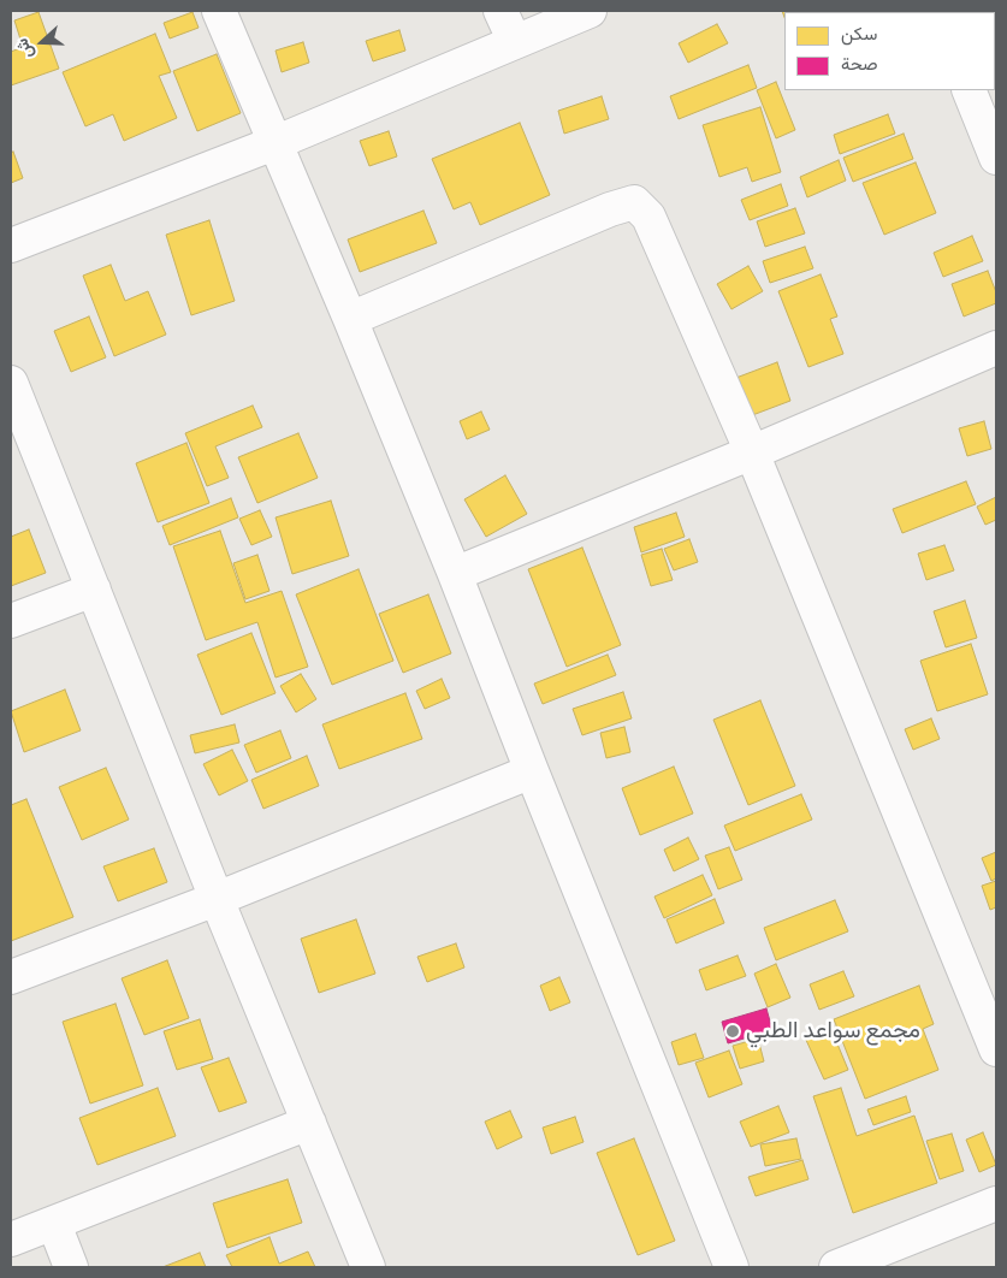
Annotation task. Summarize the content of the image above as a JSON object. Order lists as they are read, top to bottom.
{
  "places": ["مجمع سواعد الطبي"],
  "legend": ["سكن", "صحة"],
  "north": "left"
}
